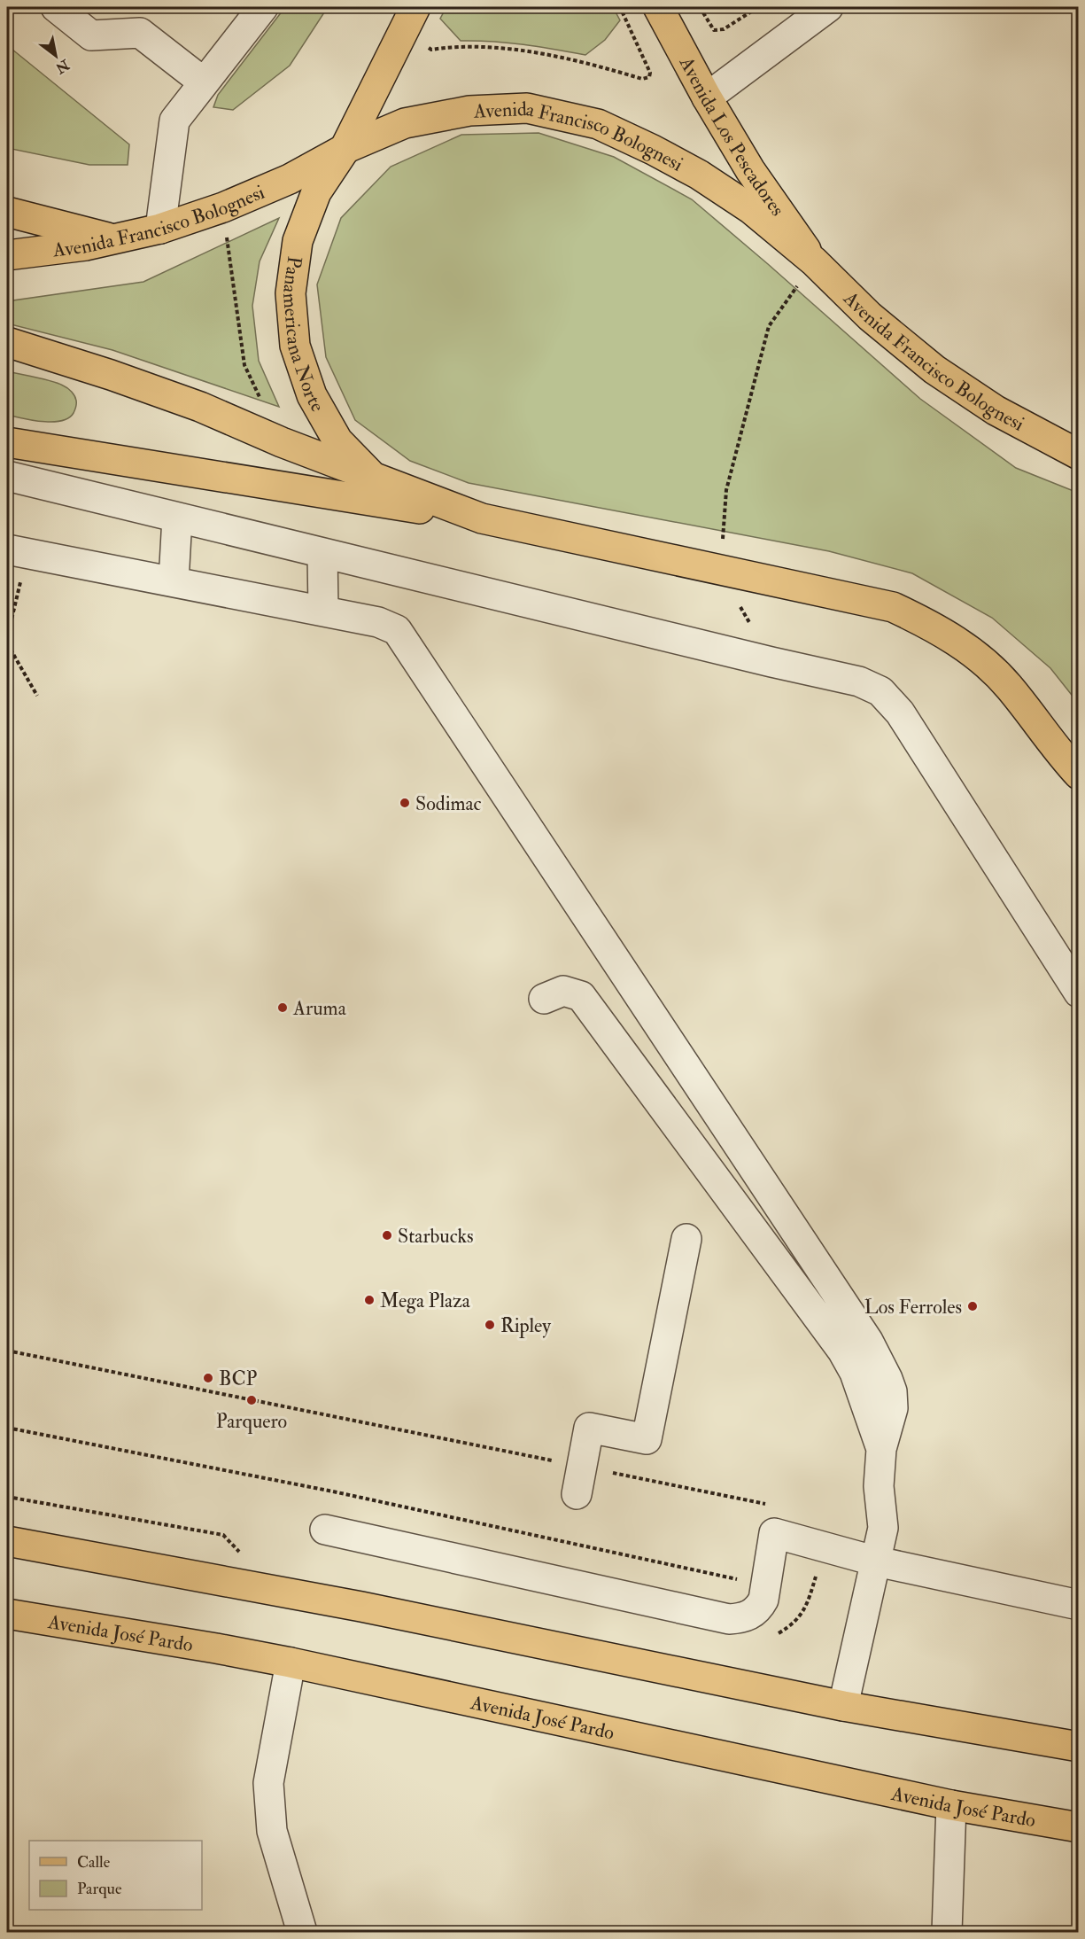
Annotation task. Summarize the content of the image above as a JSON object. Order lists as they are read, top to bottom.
{
  "streets": {
    "main road": [
      "Avenida Los Pescadores",
      "Avenida Francisco Bolognesi",
      "Panamericana Norte",
      "Avenida José Pardo"
    ]
  },
  "crossings": [
    ["Avenida Los Pescadores", "Avenida Francisco Bolognesi"],
    ["Avenida Francisco Bolognesi", "Panamericana Norte"]
  ],
  "places": [
    "Sodimac",
    "Aruma",
    "Starbucks",
    "Mega Plaza",
    "Los Ferroles",
    "Ripley",
    "BCP",
    "Parquero"
  ],
  "legend": ["Calle", "Parque"],
  "north": "bottom right"
}
